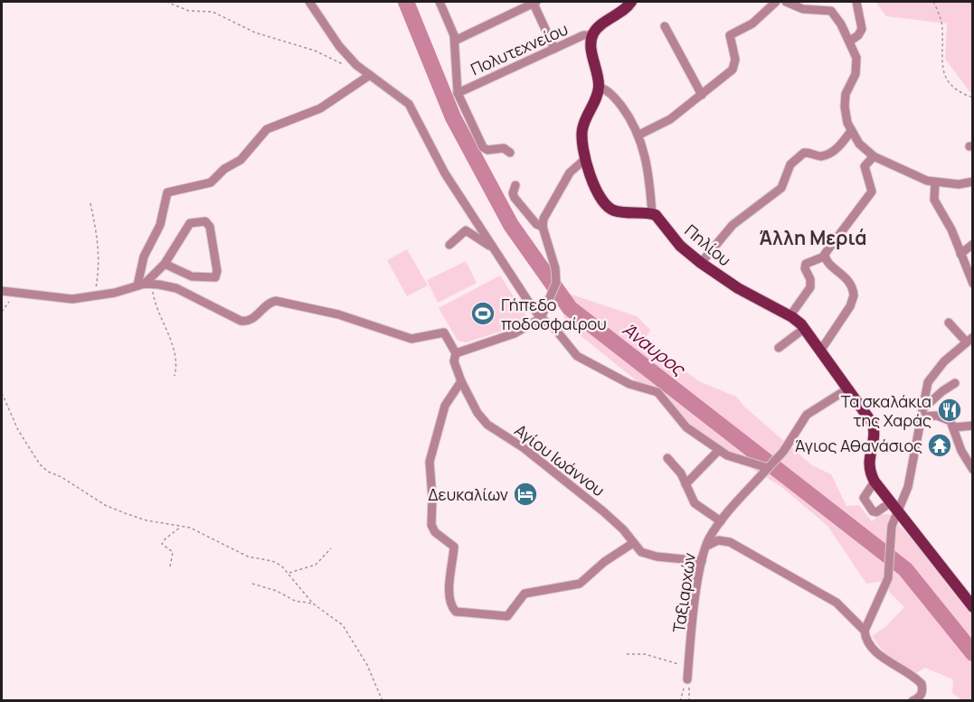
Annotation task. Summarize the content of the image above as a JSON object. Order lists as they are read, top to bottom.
{
  "streets": {
    "main road": ["Πηλίου"],
    "street": ["Πολυτεχνείου", "Αγίου Ιωάννου", "Ταξιαρχών"]
  },
  "crossings": [
    ["Πηλίου", "Ταξιαρχών"],
    ["Αγίου Ιωάννου", "Ταξιαρχών"]
  ],
  "districts": ["Άλλη Μεριά"],
  "water": ["Άναυρος"],
  "places": {
    "sports": ["Γήπεδο ποδοσφαίρου"],
    "restaurant": ["Τα σκαλάκια της Χαράς"],
    "temple": ["Άγιος Αθανάσιος"],
    "hotel": ["Δευκαλίων"]
  }
}
